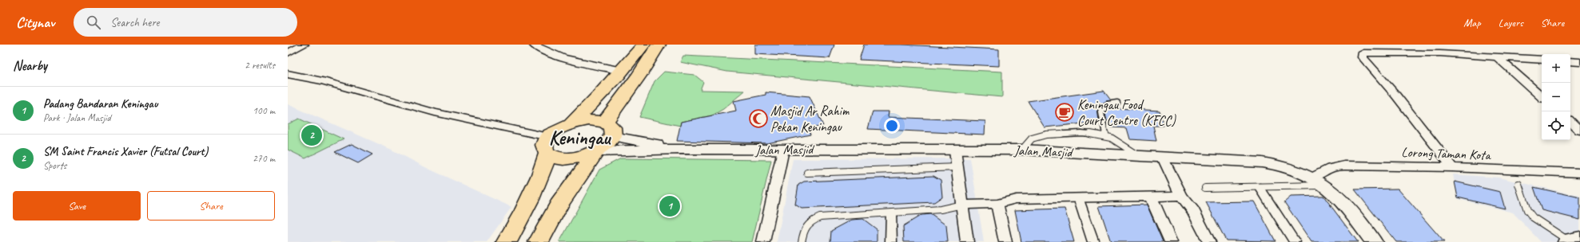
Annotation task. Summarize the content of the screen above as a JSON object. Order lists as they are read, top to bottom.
{
  "streets": {
    "street": ["Jalan Masjid", "Lorong Taman Kota"]
  },
  "crossings": [
    ["Jalan Masjid", "Lorong Taman Kota"]
  ],
  "districts": ["Keningau"],
  "places": {
    "cafe": ["Keningau Food Court Centre (KFCC)"],
    "mosque": ["Masjid Ar Rahim Pekan Keningau"]
  },
  "page": {
    "header": "Citynav",
    "search": "Search here",
    "nav": ["Map", "Layers", "Share"],
    "heading": ["Nearby", "2 results"],
    "map_buttons": ["+", "−"],
    "list": [
      {
        "mark": "1",
        "name": "Padang Bandaran Keningau",
        "note": "Park · Jalan Masjid",
        "value": "100 m"
      },
      {
        "mark": "2",
        "name": "SM Saint Francis Xavier (Futsal Court)",
        "note": "Sports",
        "value": "270 m"
      }
    ],
    "pins": ["2", "1"],
    "buttons": ["Save", "Share"]
  }
}
